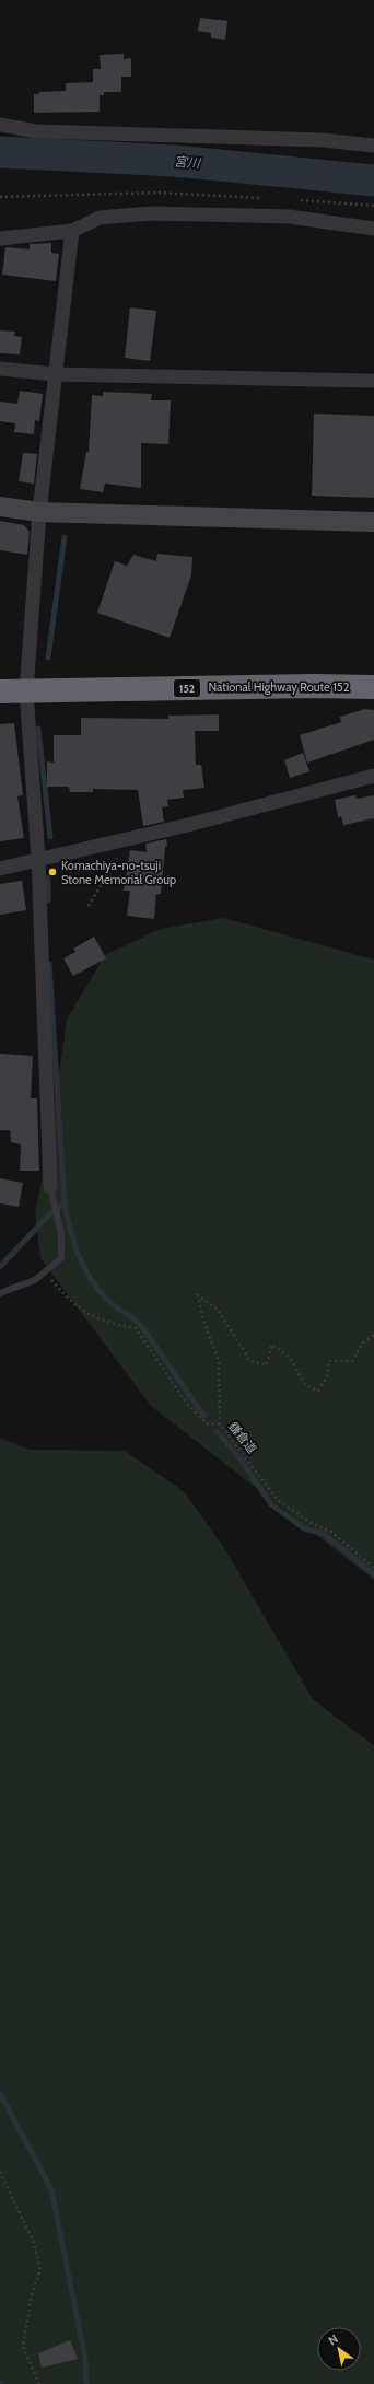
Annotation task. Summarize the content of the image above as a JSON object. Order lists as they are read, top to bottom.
{
  "streets": {
    "highway": ["National Highway Route 152", "152"],
    "path": ["鎌倉道"]
  },
  "water": ["宮川"],
  "places": ["Komachiya-no-tsuji Stone Memorial Group"],
  "north": "top left"
}
